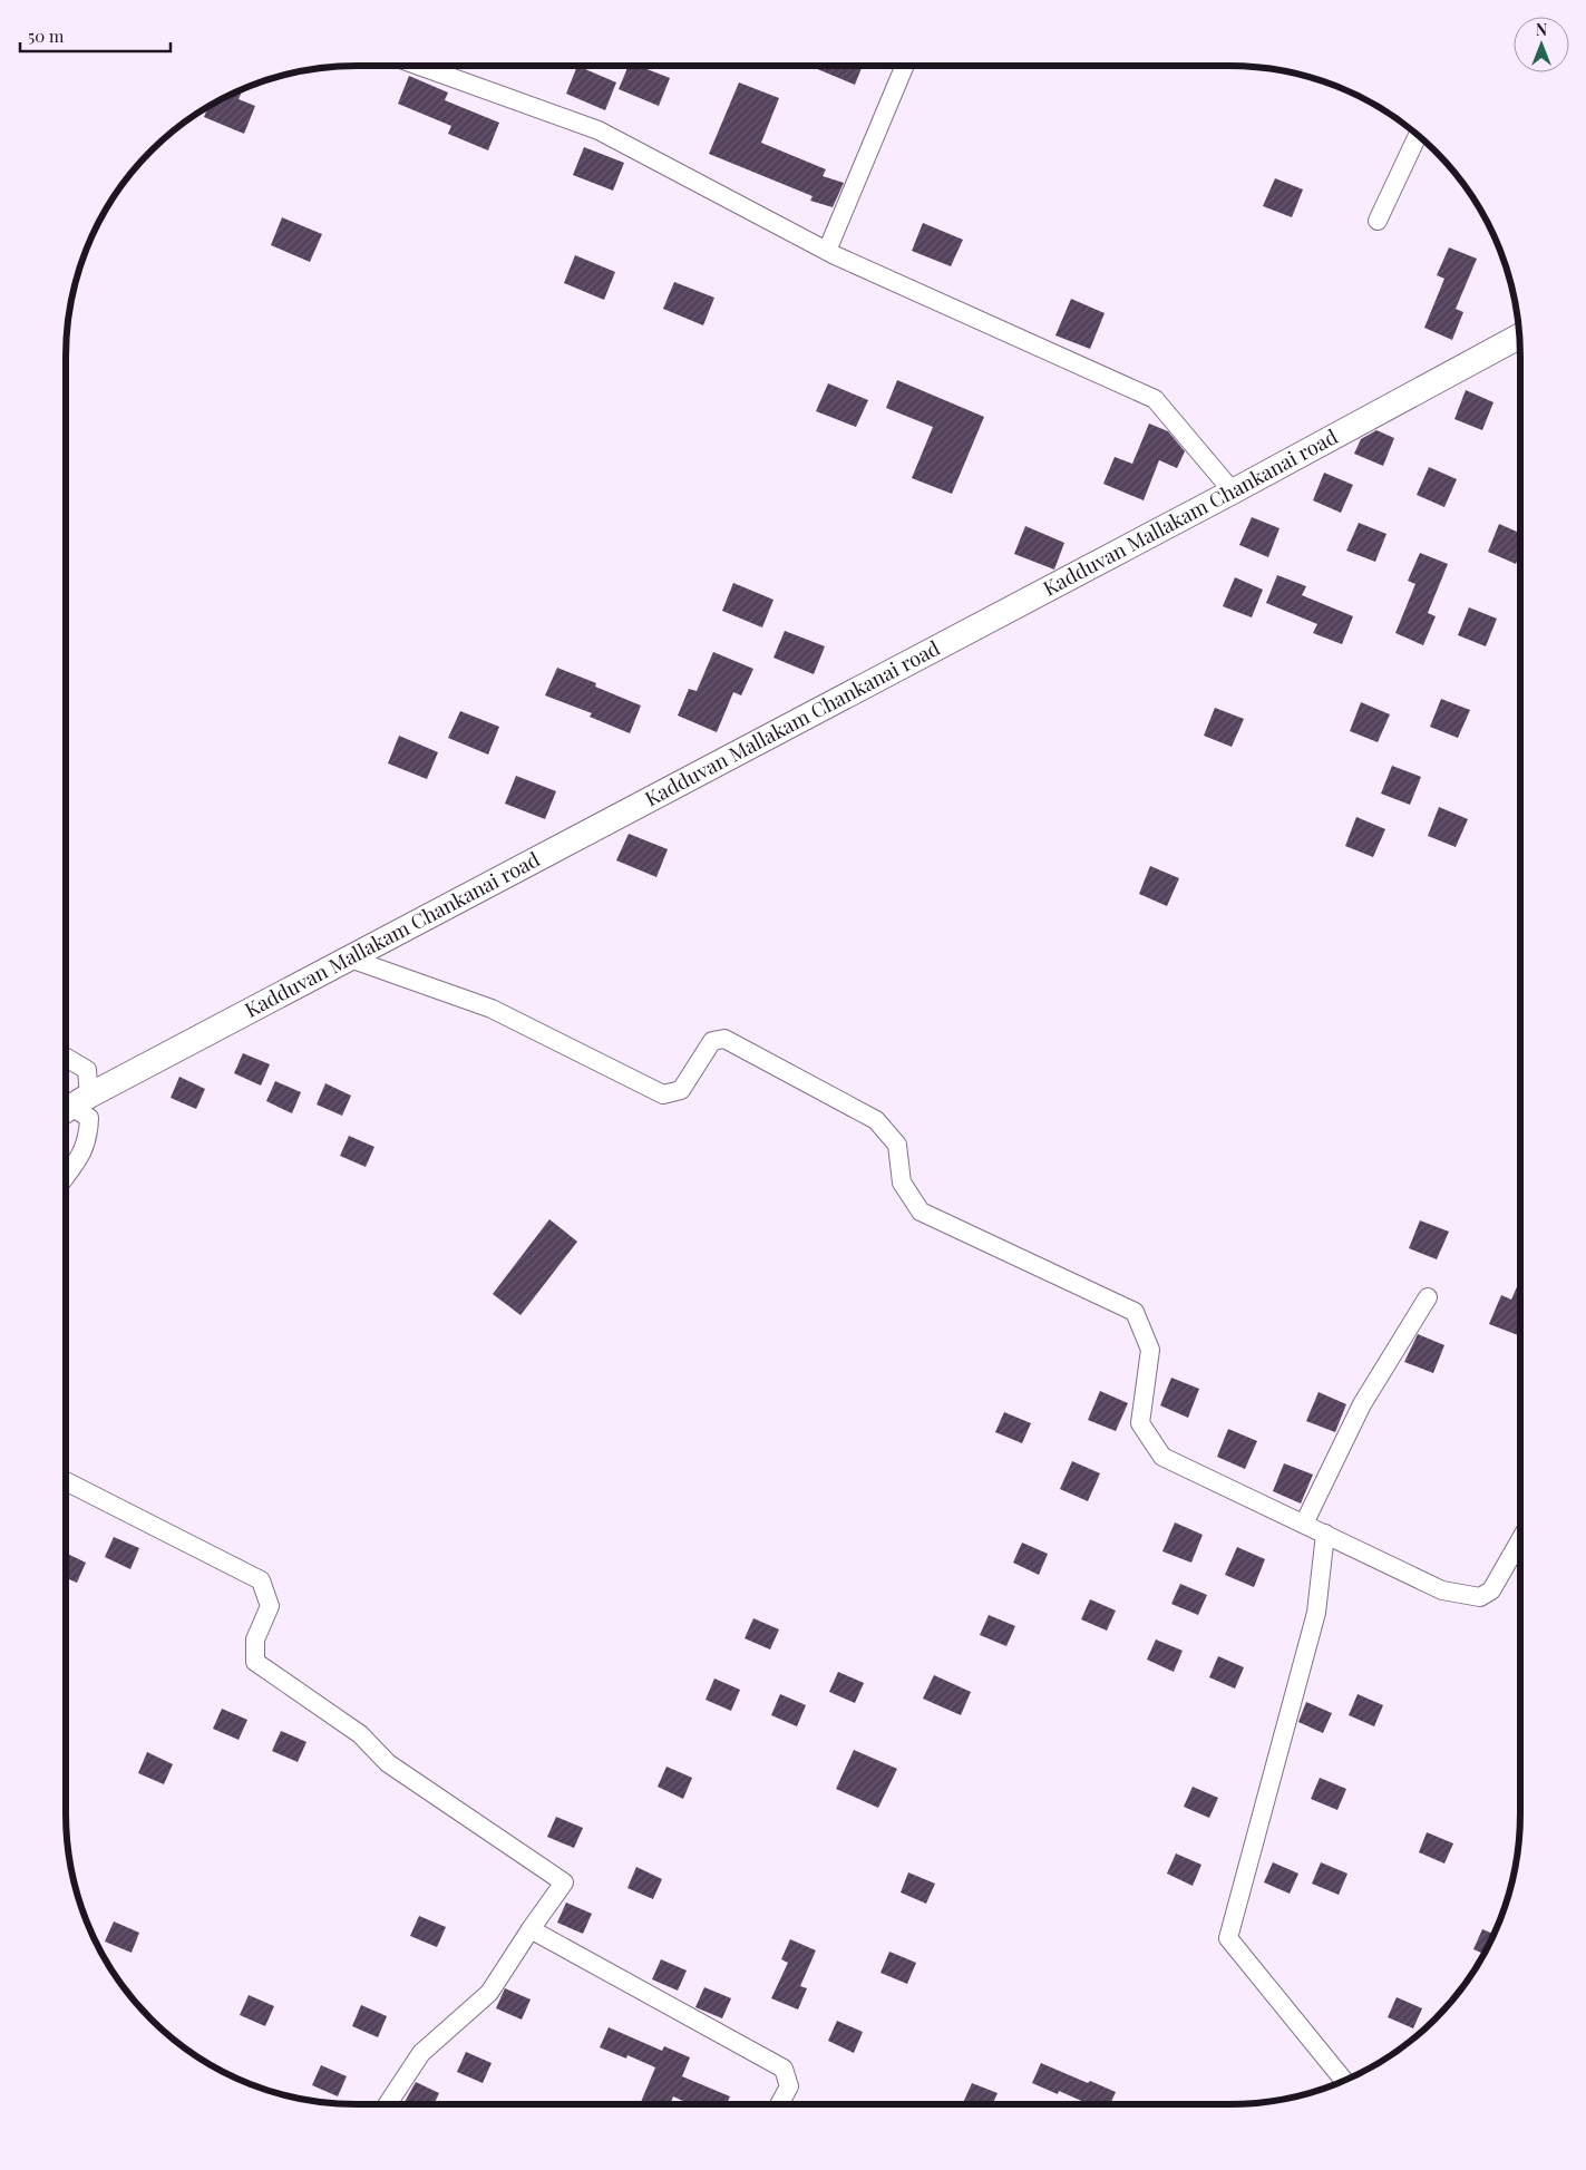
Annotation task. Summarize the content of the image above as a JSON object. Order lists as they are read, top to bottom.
{
  "streets": {
    "main road": ["Kadduvan Mallakam Chankanai road"]
  },
  "scale_bar": "50 m",
  "north": "top"
}
